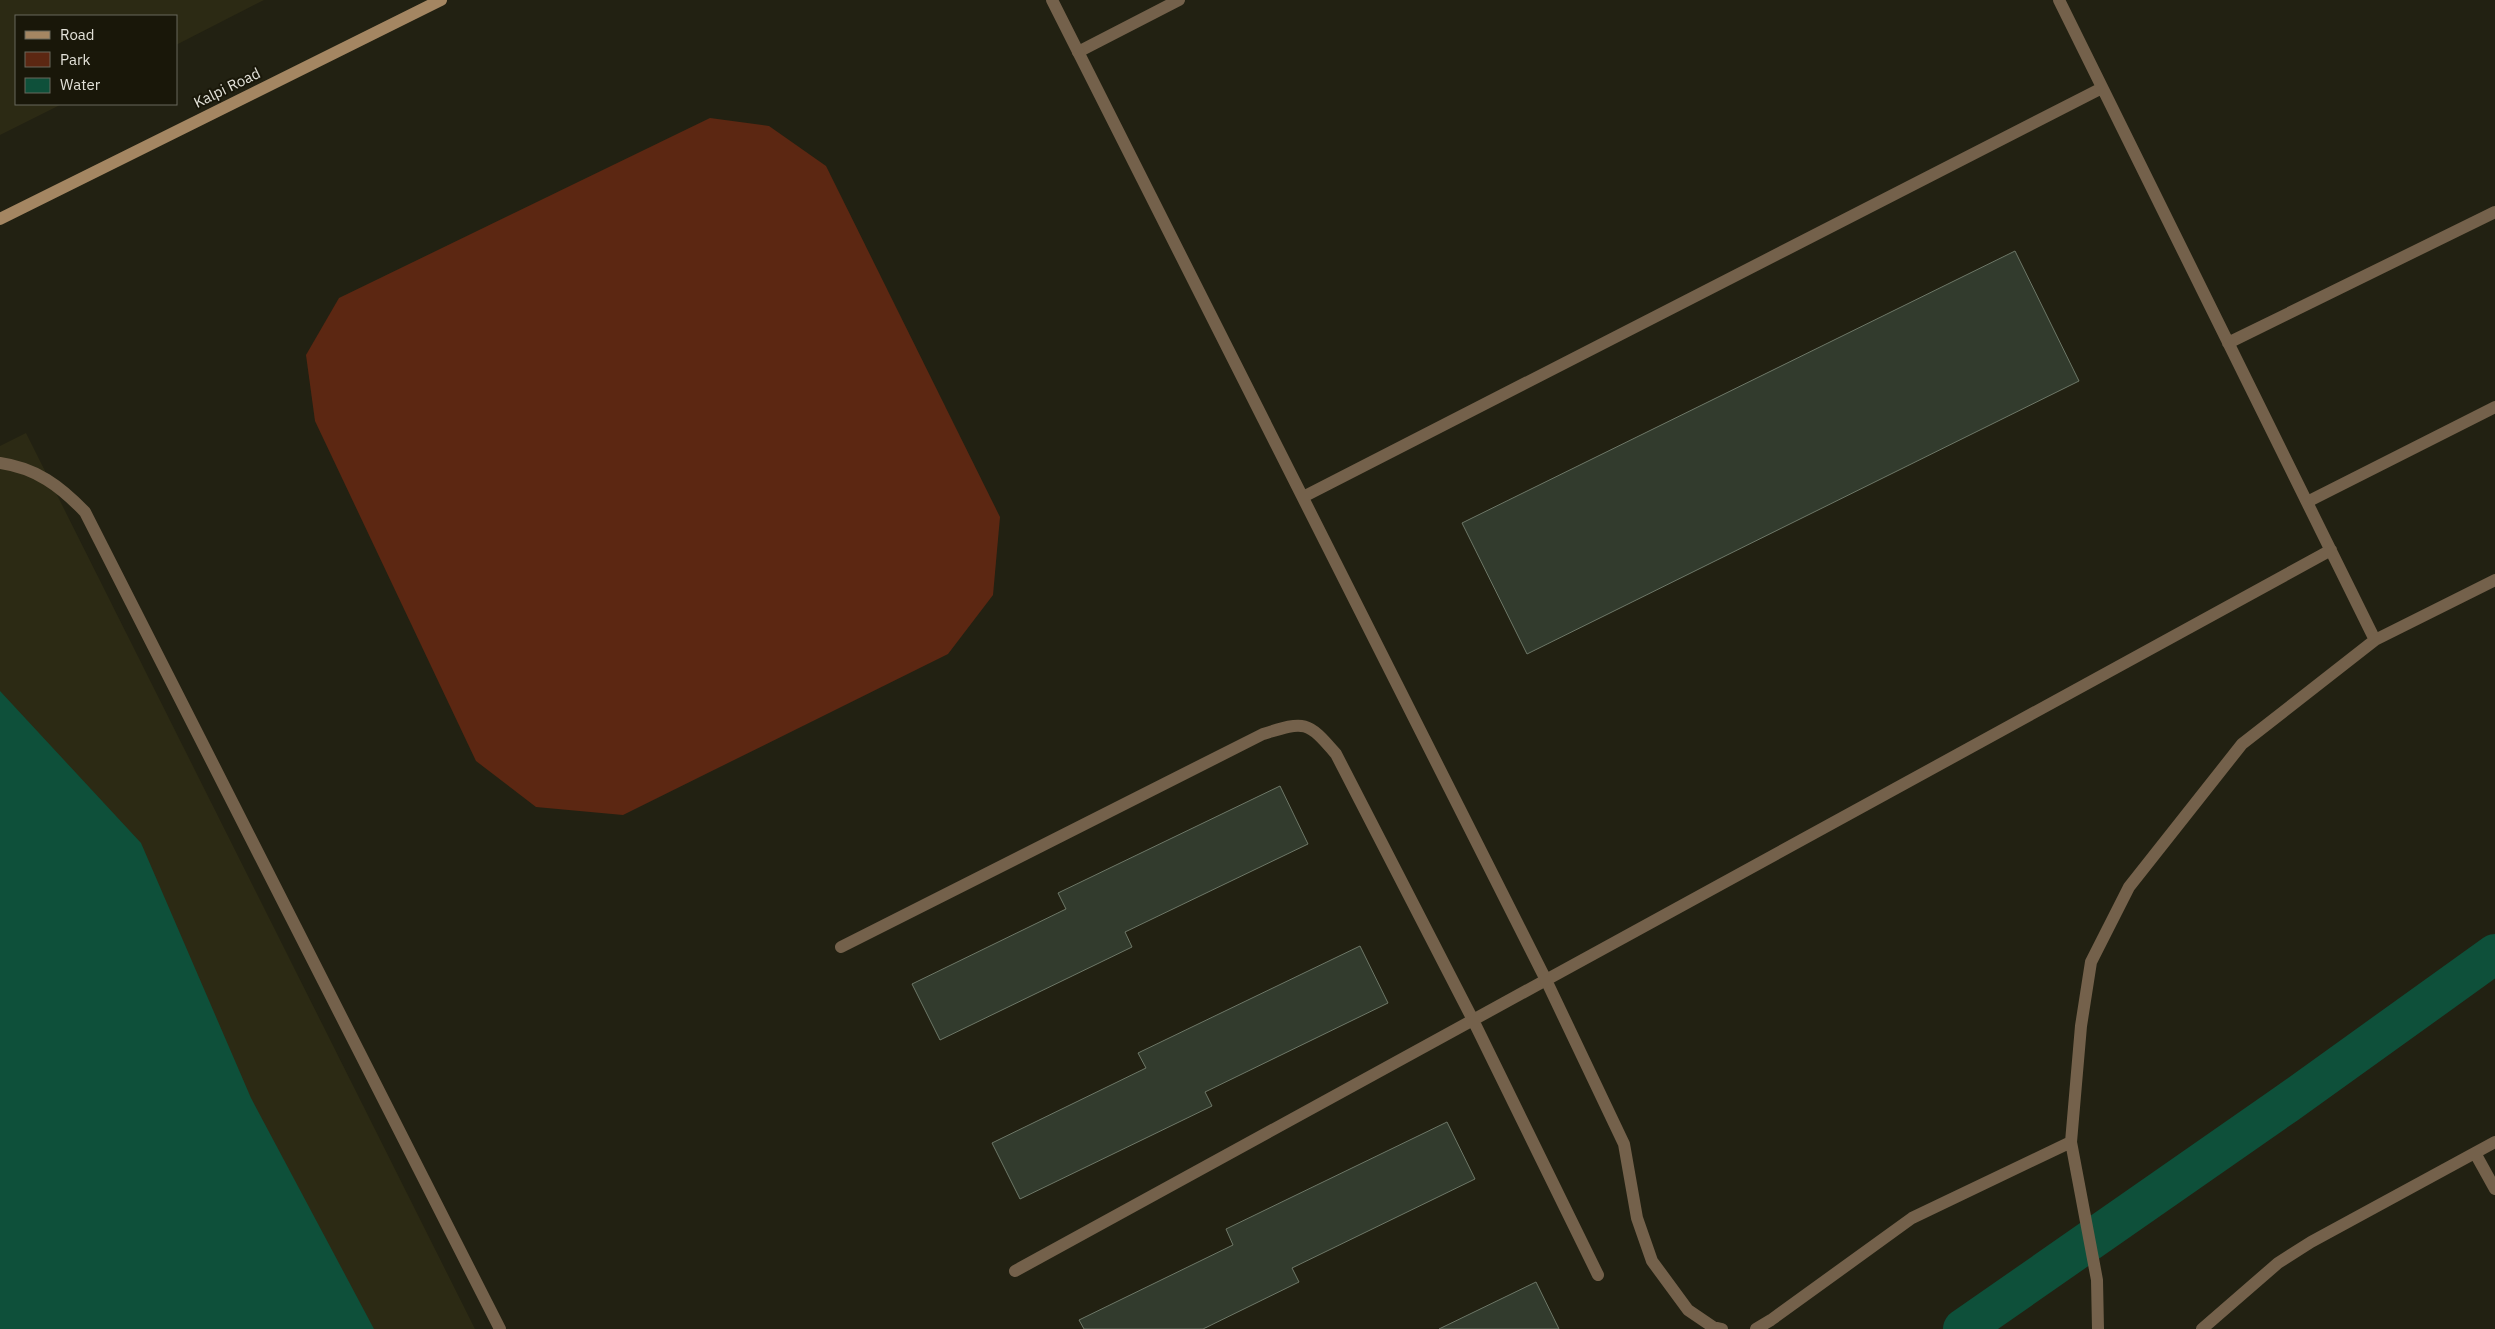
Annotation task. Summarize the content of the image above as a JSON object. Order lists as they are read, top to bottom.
{
  "streets": {
    "main road": ["Kalpi Road"]
  },
  "legend": ["Road", "Park", "Water"]
}
